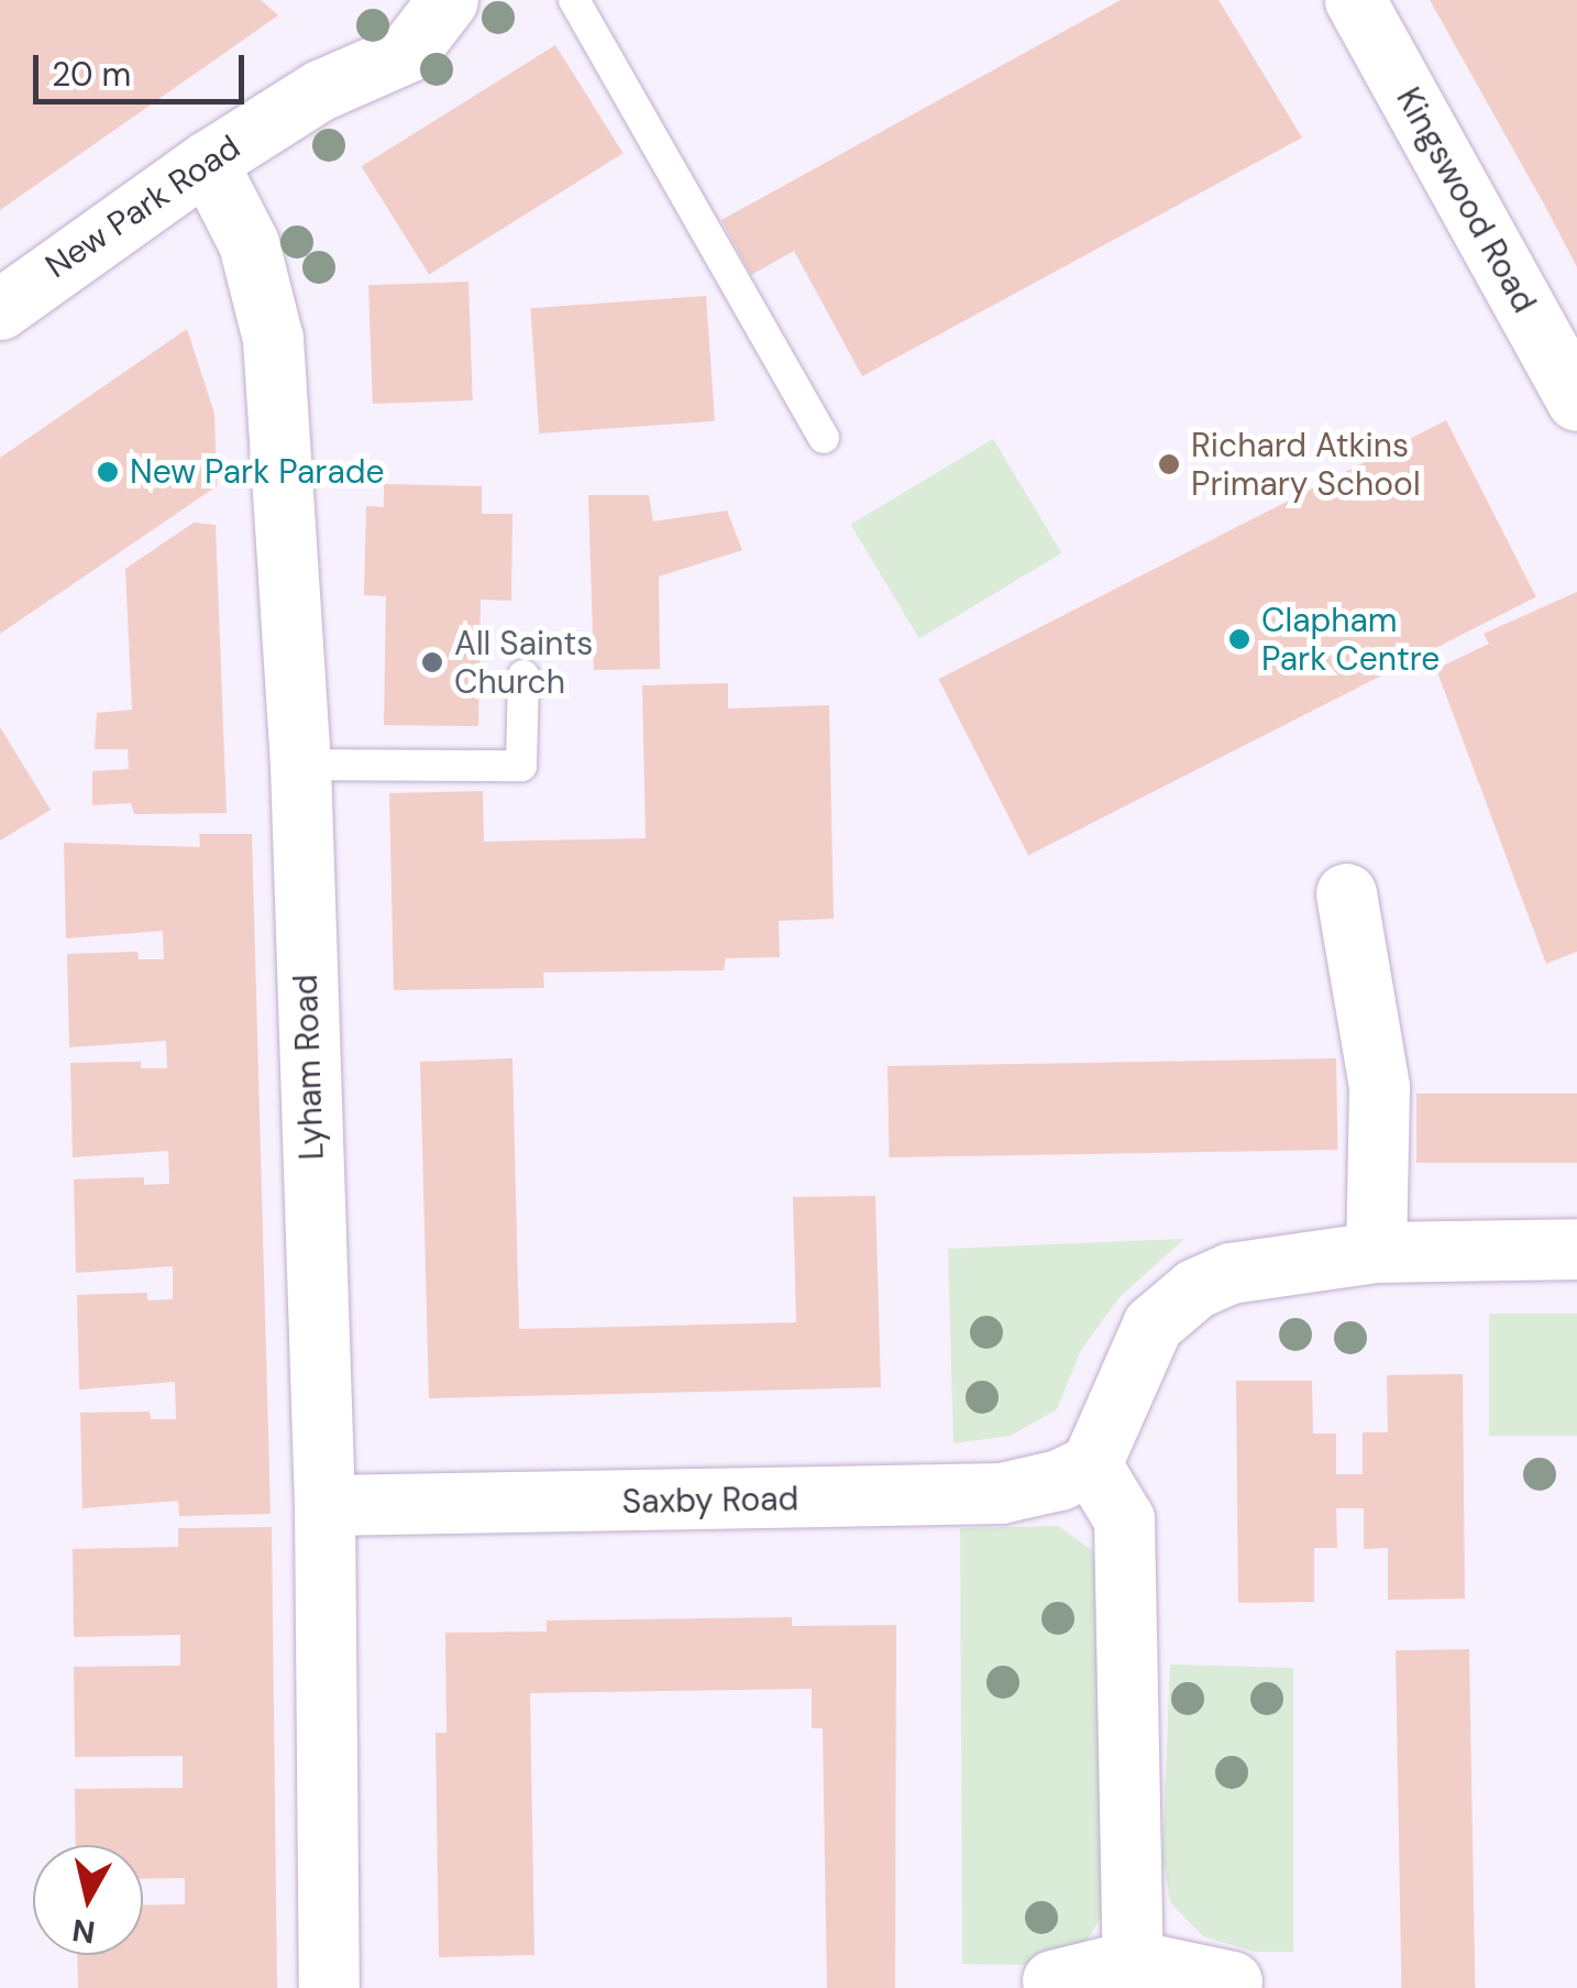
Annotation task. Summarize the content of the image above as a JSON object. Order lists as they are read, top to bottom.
{
  "streets": {
    "street": [
      "Kingswood Road",
      "New Park Road",
      "Lyham Road",
      "Saxby Road"
    ]
  },
  "crossings": [
    ["New Park Road", "Lyham Road"],
    ["Lyham Road", "Saxby Road"]
  ],
  "places": [
    "Richard Atkins Primary School",
    "New Park Parade",
    "Clapham Park Centre",
    "All Saints Church"
  ],
  "scale_bar": "20 m",
  "north": "bottom"
}
